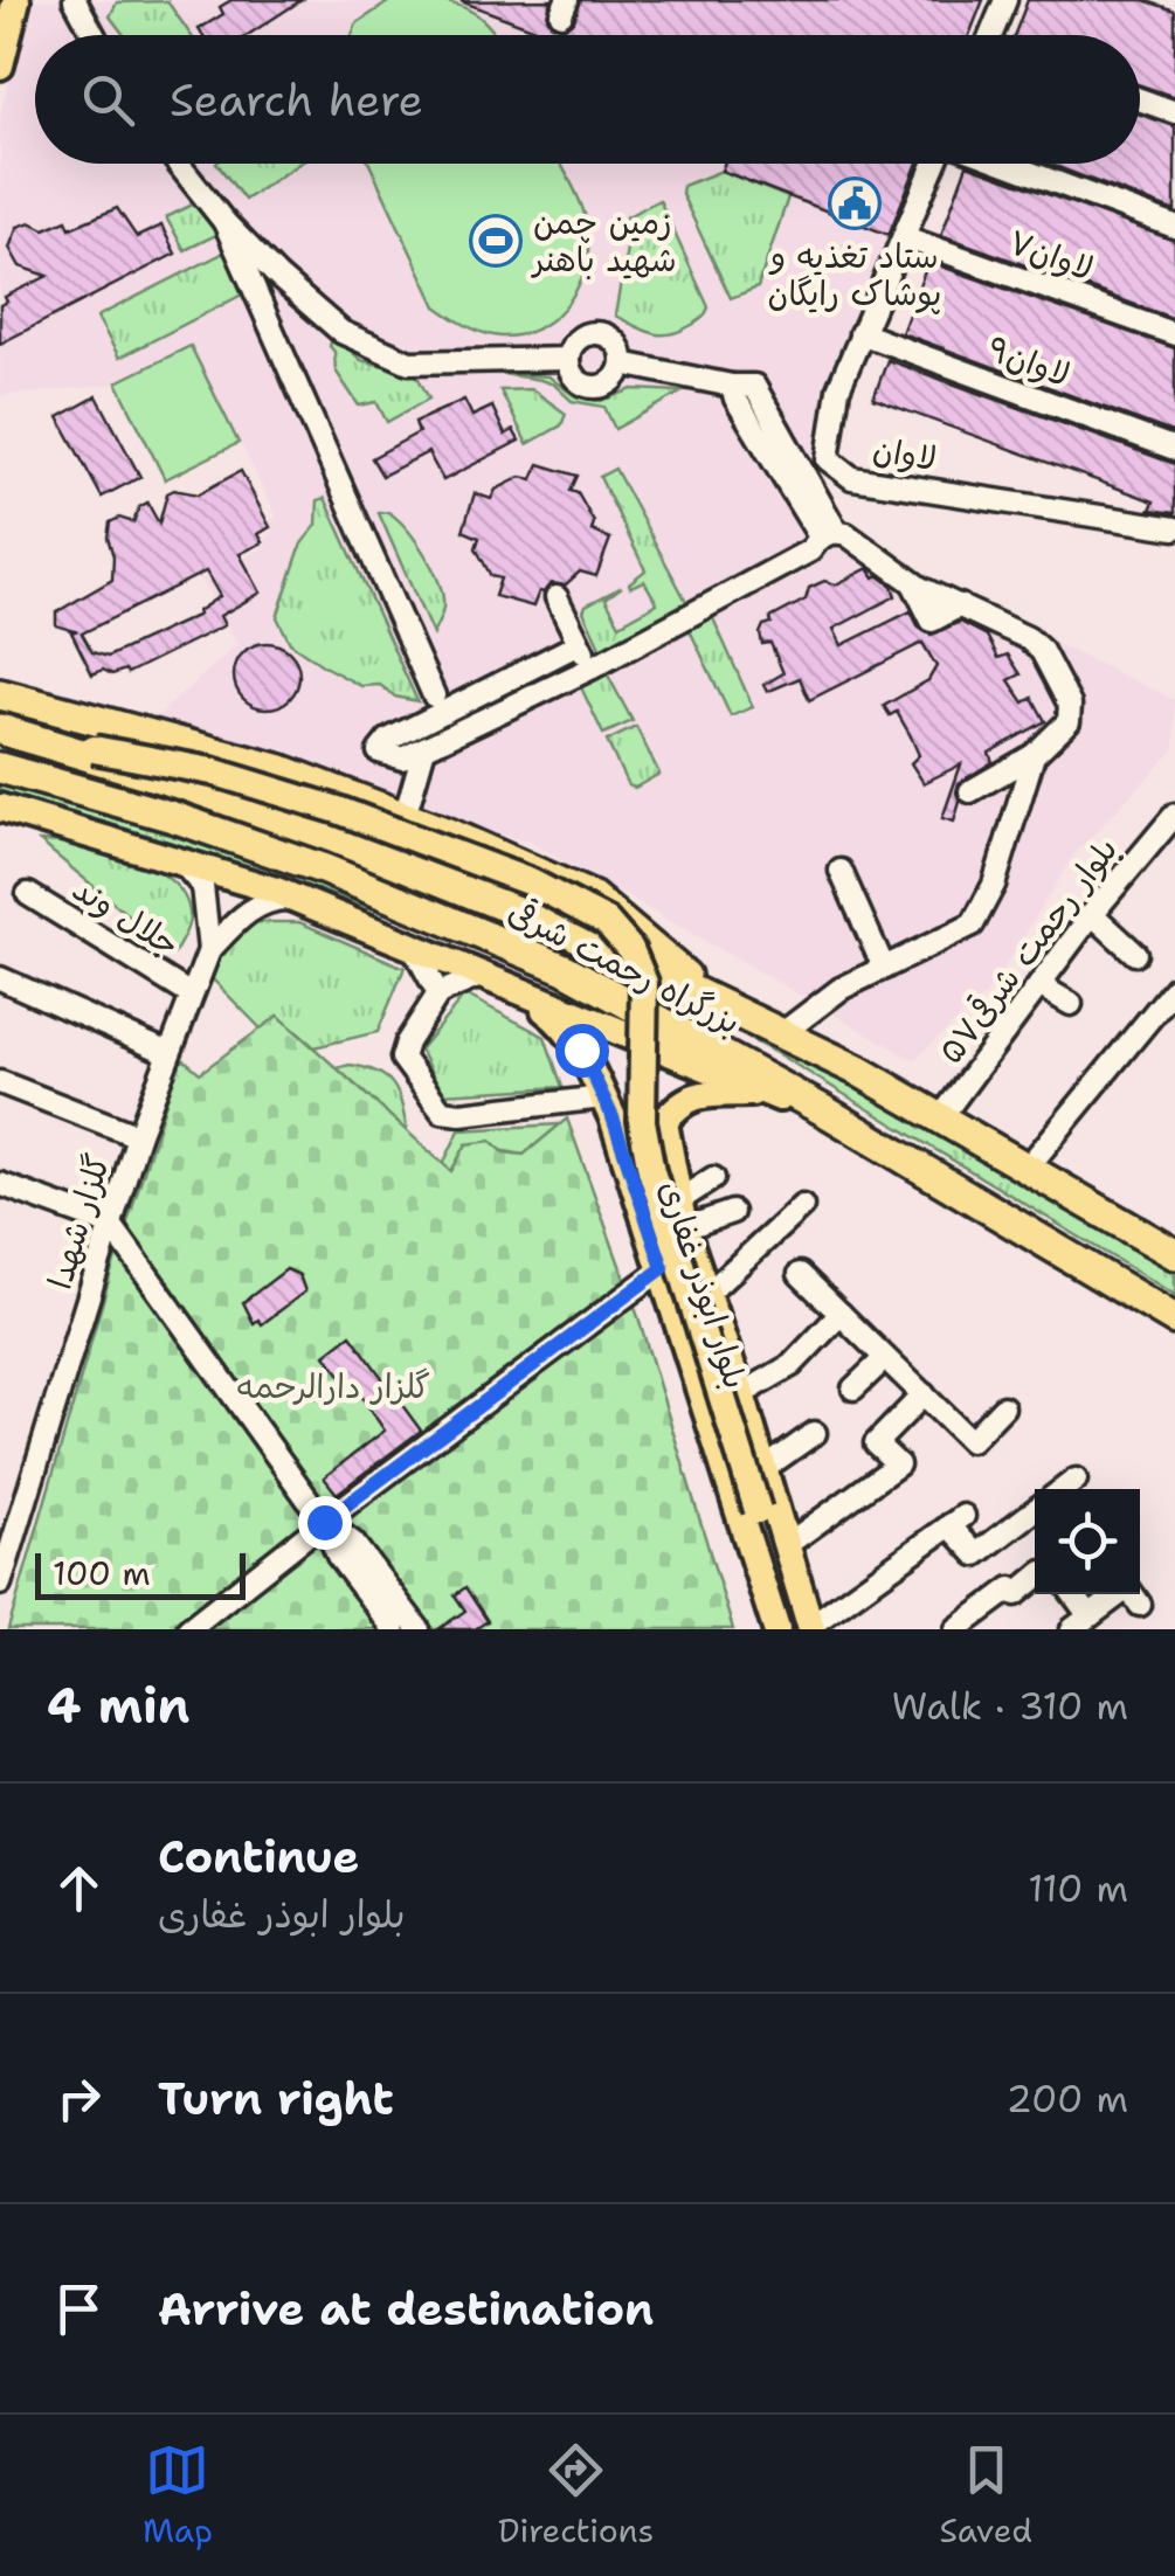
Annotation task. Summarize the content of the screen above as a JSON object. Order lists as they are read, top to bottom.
{
  "streets": {
    "highway": ["بزرگراه رحمت شرقی"],
    "main road": ["بلوار ابوذر غفاری"],
    "street": [
      "۷لاوان",
      "۹لاوان",
      "لاوان",
      "جلال وند",
      "۵۷بلوار رحمت شرقی",
      "گلزار شهدا"
    ]
  },
  "crossings": [
    ["۷لاوان", "لاوان"],
    ["۹لاوان", "لاوان"],
    ["جلال وند", "گلزار شهدا"],
    ["۵۷بلوار رحمت شرقی", "بزرگراه رحمت شرقی"]
  ],
  "parks": ["گلزار دارالرحمه"],
  "places": {
    "public building": ["ستاد تغذیه و پوشاک رایگان"],
    "sports": ["زمین چمن شهید باهنر"]
  },
  "scale_bar": "100 m",
  "page": {
    "search": "Search here",
    "scale": "100 m",
    "heading": ["4 min", "Walk · 310 m"],
    "list": [
      ["Continue", "بلوار ابوذر غفاری", "110 m"],
      ["Turn right", "200 m"],
      "Arrive at destination"
    ],
    "nav": ["Map", "Directions", "Saved"]
  }
}
